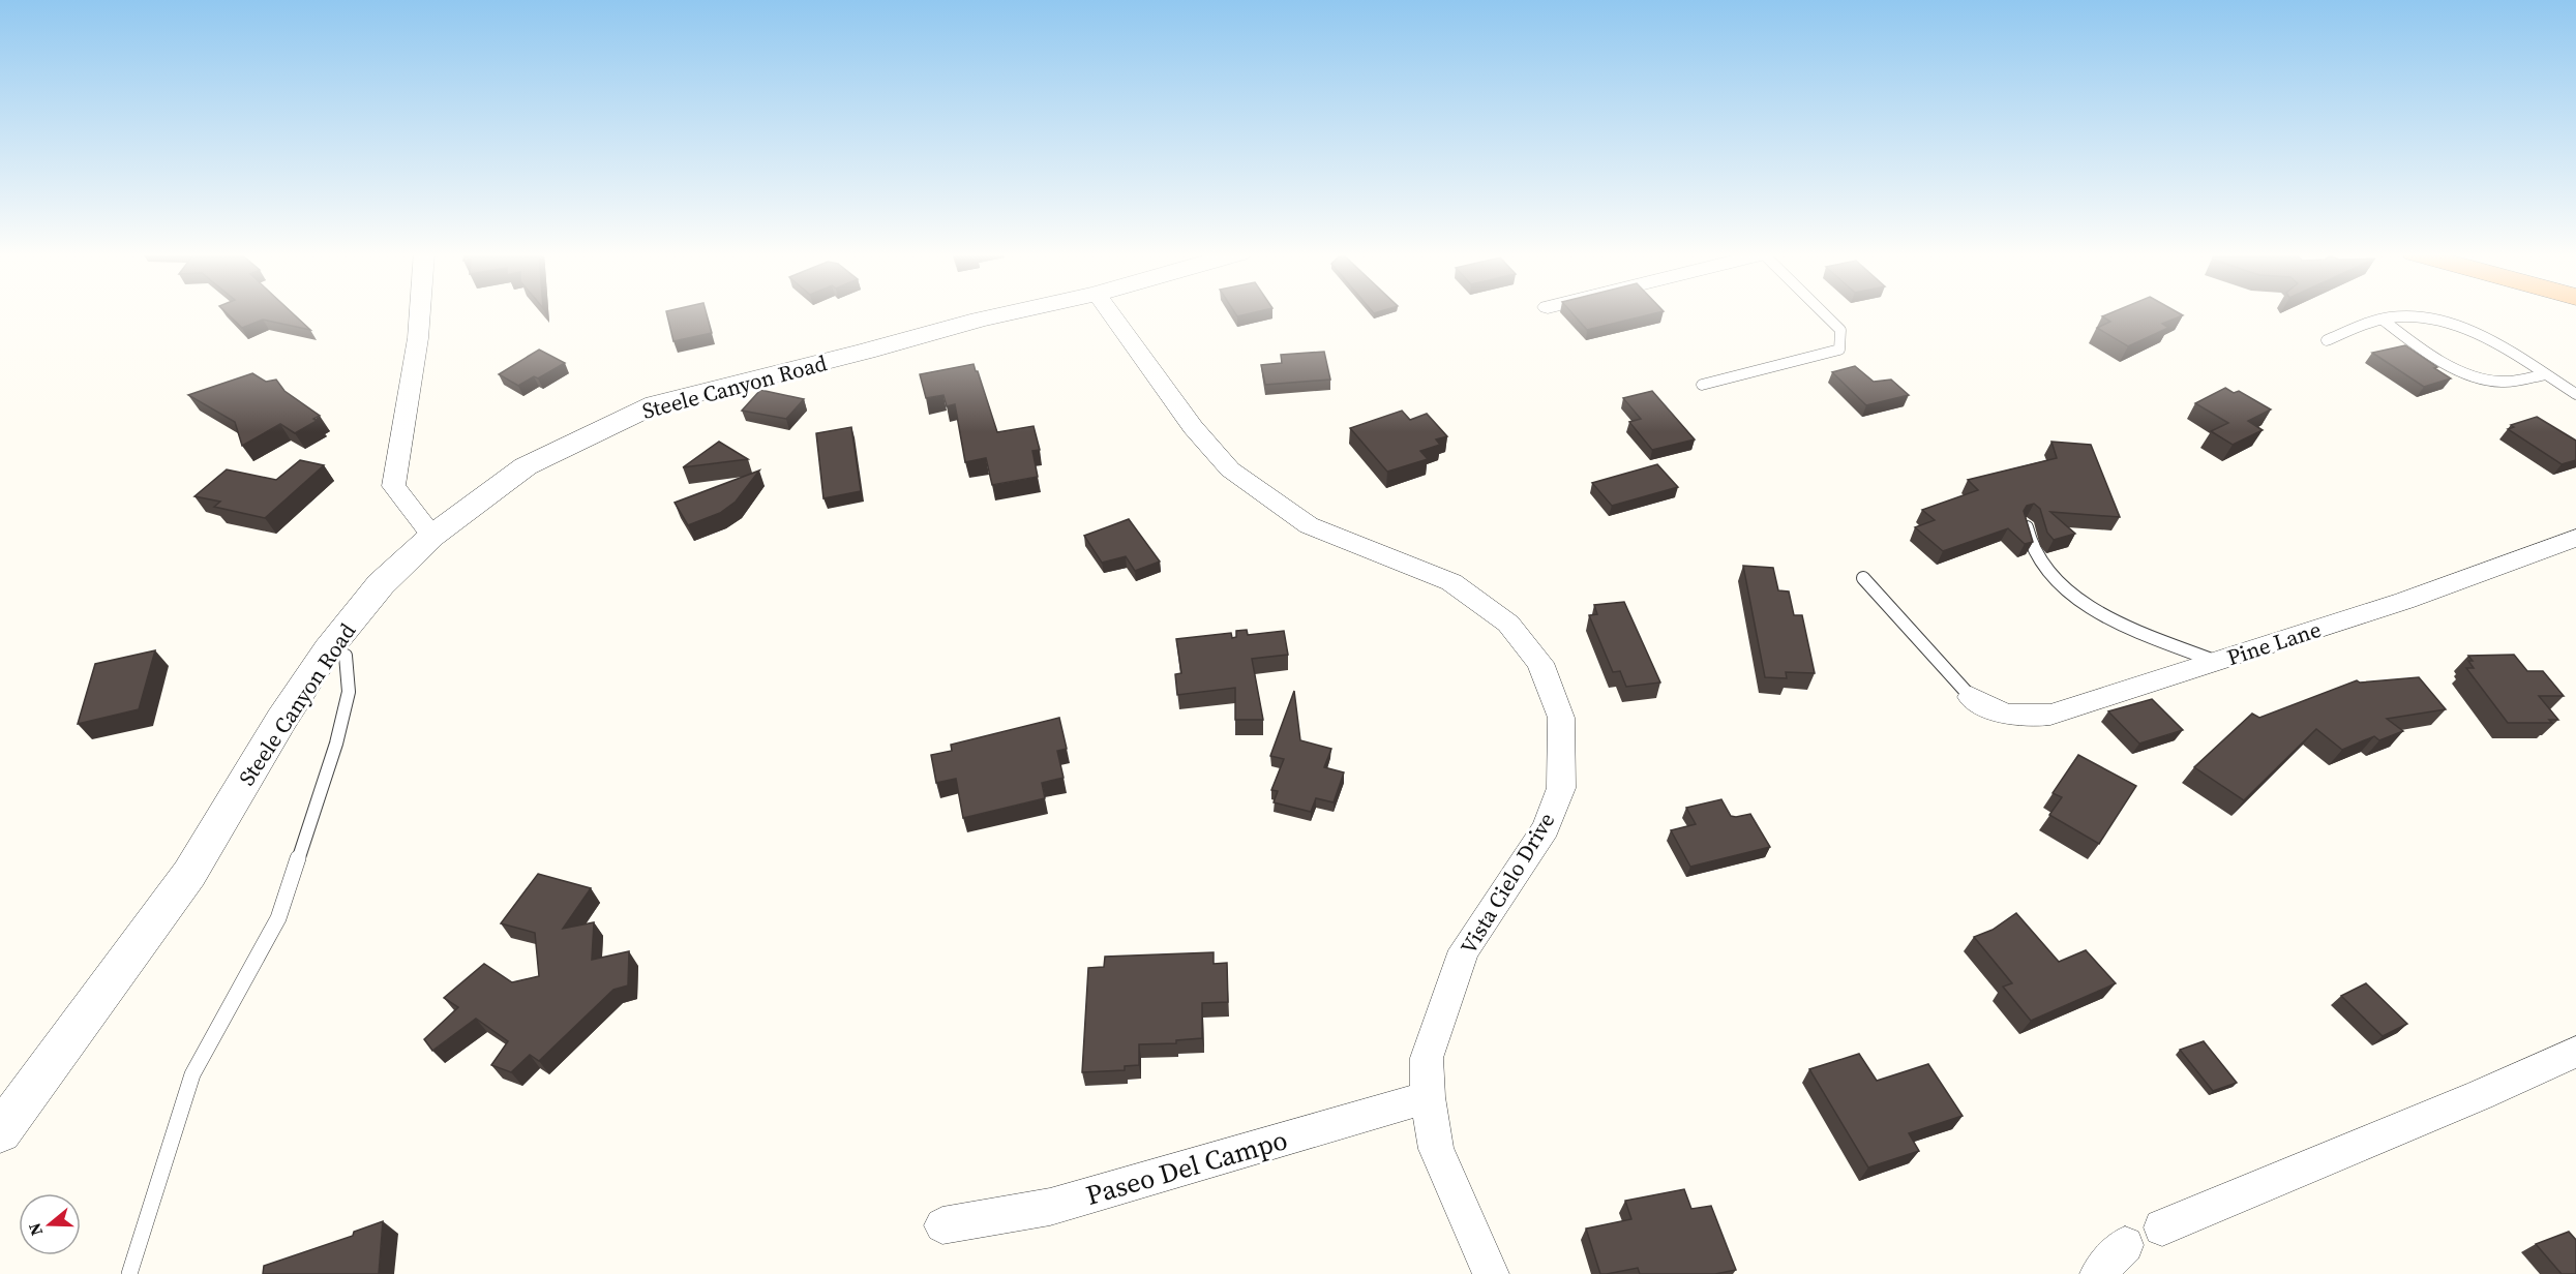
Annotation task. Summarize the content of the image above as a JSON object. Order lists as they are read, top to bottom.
{
  "streets": {
    "street": [
      "Steele Canyon Road",
      "Pine Lane",
      "Vista Cielo Drive",
      "Paseo Del Campo"
    ]
  },
  "crossings": [
    ["Vista Cielo Drive", "Paseo Del Campo"]
  ],
  "north": "left"
}
